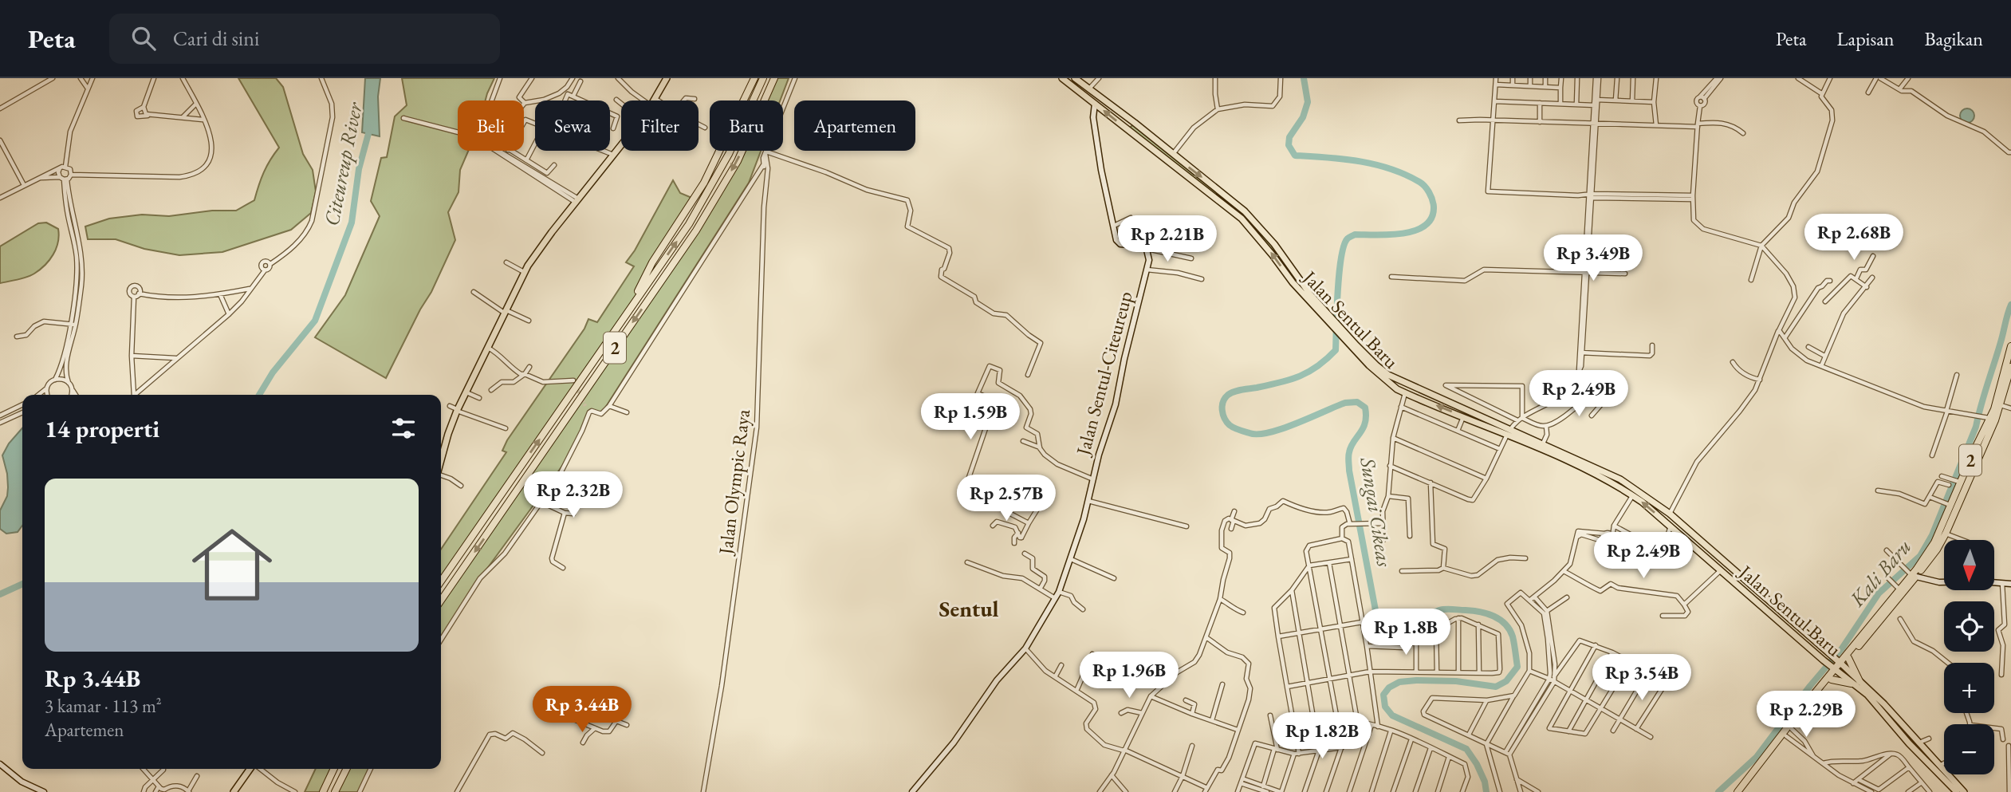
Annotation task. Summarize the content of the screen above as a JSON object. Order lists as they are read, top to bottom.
{
  "streets": {
    "highway": ["2"],
    "main road": ["Jalan Sentul Baru"],
    "street": ["Jalan Sentul-Citeureup", "Jalan Olympic Raya"]
  },
  "crossings": [
    ["Jalan Sentul Baru", "2"]
  ],
  "districts": ["Sentul"],
  "water": ["Citeureup River", "Sungai Cikeas", "Kali Baru"],
  "north": "bottom",
  "page": {
    "header": "Peta",
    "search": "Cari di sini",
    "nav": ["Peta", "Lapisan", "Bagikan"],
    "chip": [
      "Beli",
      "Sewa",
      "Filter",
      "Baru",
      "Apartemen"
    ],
    "price": [
      "Rp 2.68B",
      "Rp 2.21B",
      "Rp 3.49B",
      "Rp 2.49B",
      "Rp 1.59B",
      "Rp 2.32B",
      "Rp 2.57B",
      "Rp 2.49B",
      "Rp 1.8B",
      "Rp 1.96B",
      "Rp 3.54B",
      "Rp 3.44B",
      "Rp 2.29B",
      "Rp 1.82B"
    ],
    "heading": "14 properti",
    "list": [
      {
        "name": "Rp 3.44B",
        "note": "3 kamar · 113 m² · Apartemen"
      }
    ],
    "map_buttons": ["+", "−"]
  }
}
